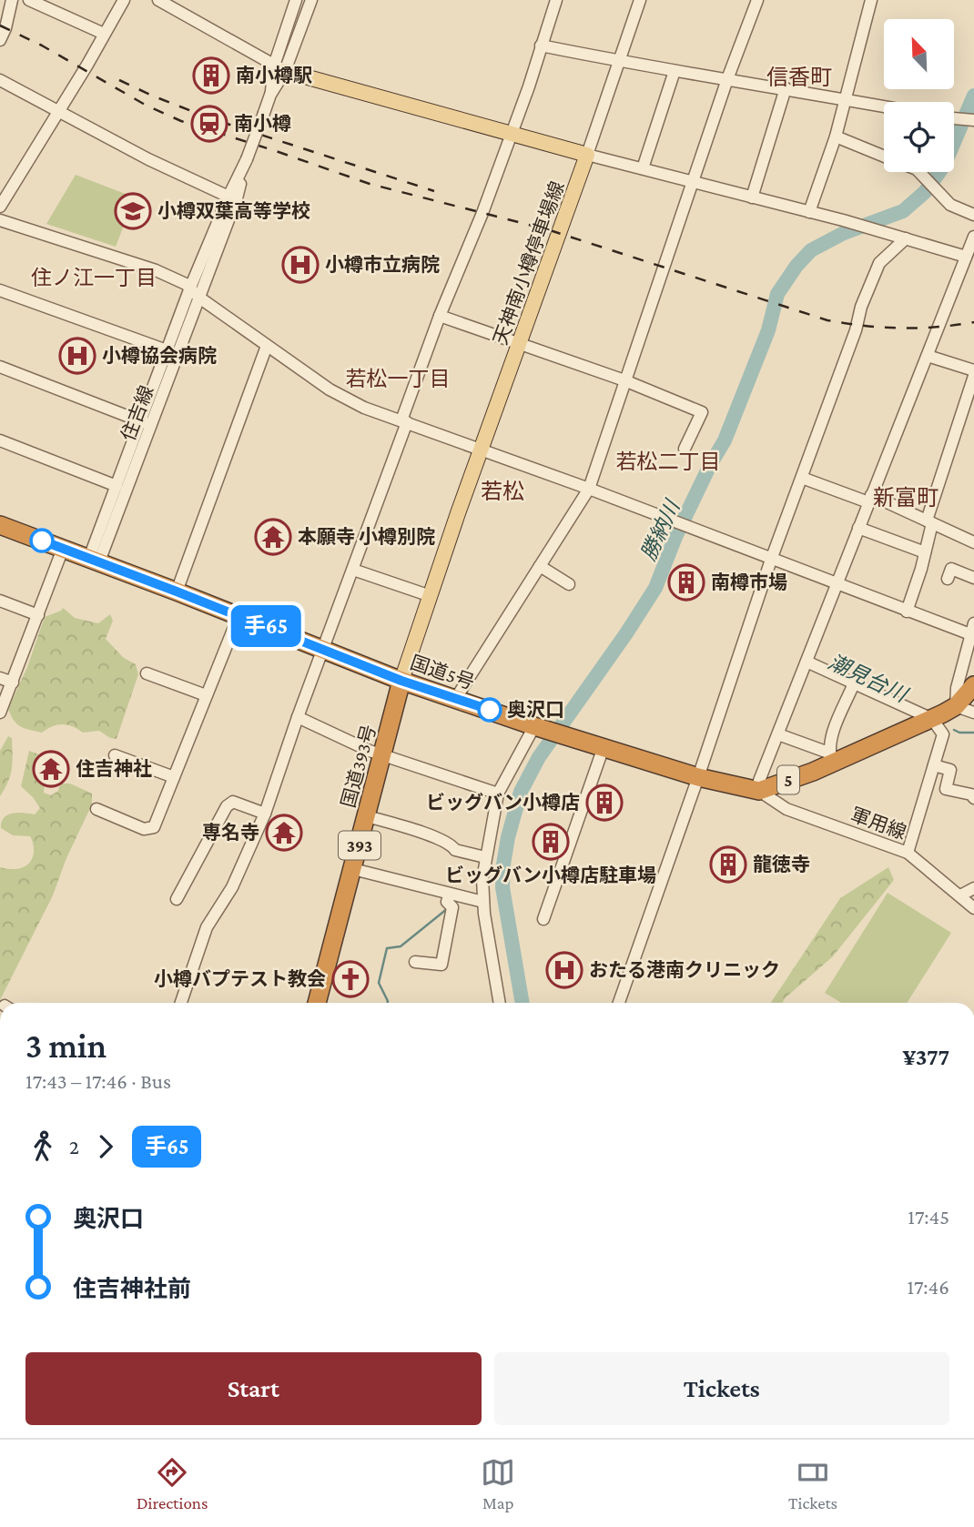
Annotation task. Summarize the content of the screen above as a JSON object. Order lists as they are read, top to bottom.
{
  "streets": {
    "highway": [
      "国道5号",
      "国道393号",
      "5",
      "393"
    ],
    "main road": ["天神南小樽停車場線"],
    "street": ["住吉線", "軍用線"]
  },
  "crossings": [
    ["天神南小樽停車場線", "国道5号"],
    ["天神南小樽停車場線", "国道393号"],
    ["住吉線", "国道5号"],
    ["国道5号", "国道393号"],
    ["国道5号", "5"],
    ["国道5号", "軍用線"],
    ["5", "軍用線"]
  ],
  "districts": [
    "信香町",
    "住ノ江一丁目",
    "若松一丁目",
    "若松二丁目",
    "若松",
    "新富町"
  ],
  "water": ["勝納川", "潮見台川"],
  "places": {
    "building": [
      "南小樽駅",
      "南樽市場",
      "ビッグバン小樽店",
      "ビッグバン小樽店駐車場",
      "龍徳寺"
    ],
    "station": ["南小樽"],
    "school or university": ["小樽双葉高等学校"],
    "hospital": ["小樽市立病院", "小樽協会病院", "おたる港南クリニック"],
    "temple": ["本願寺 小樽別院", "住吉神社", "専名寺"],
    "other": ["奥沢口"],
    "church": ["小樽バプテスト教会"]
  },
  "lines": ["bus line 手65"],
  "north": "top left",
  "page": {
    "on_map": "手65",
    "heading": ["3 min", "17:43 – 17:46 · Bus", "¥377"],
    "legs": ["2", "手65"],
    "list": [
      {
        "name": "奥沢口",
        "value": "17:45"
      },
      {
        "name": "住吉神社前",
        "value": "17:46"
      }
    ],
    "buttons": ["Start", "Tickets"],
    "tabs": ["Directions", "Map", "Tickets"]
  }
}
